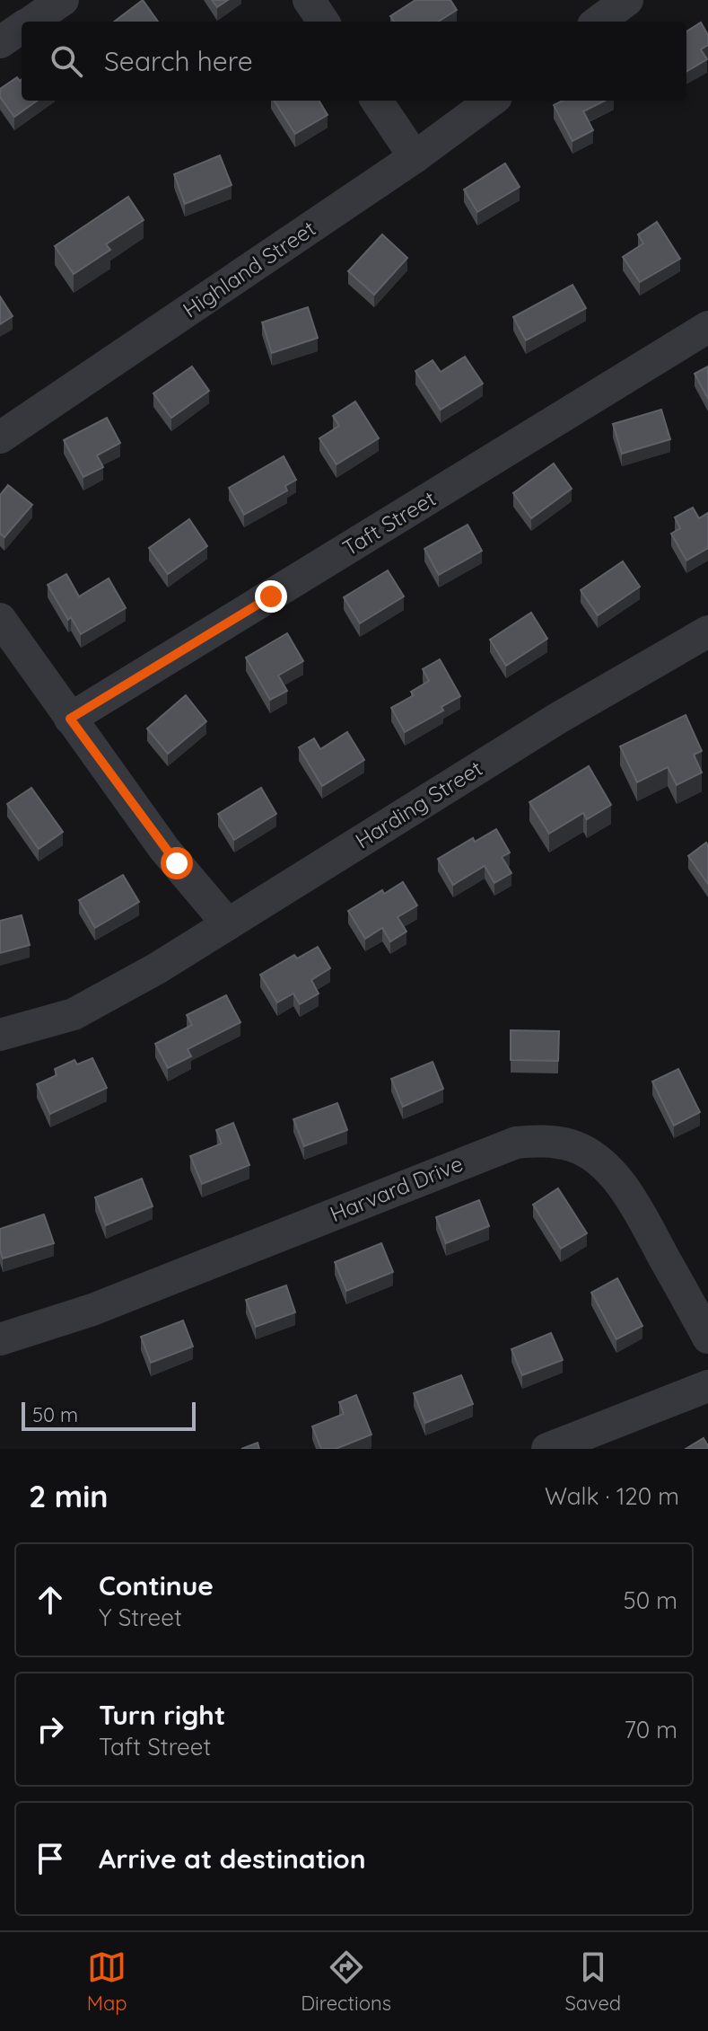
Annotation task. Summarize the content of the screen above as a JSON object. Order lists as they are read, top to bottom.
{
  "streets": {
    "street": [
      "Highland Street",
      "Taft Street",
      "Harding Street",
      "Harvard Drive"
    ]
  },
  "scale_bar": "50 m",
  "page": {
    "search": "Search here",
    "scale": "50 m",
    "heading": ["2 min", "Walk · 120 m"],
    "list": [
      ["Continue", "Y Street", "50 m"],
      ["Turn right", "Taft Street", "70 m"],
      "Arrive at destination"
    ],
    "nav": ["Map", "Directions", "Saved"]
  }
}
